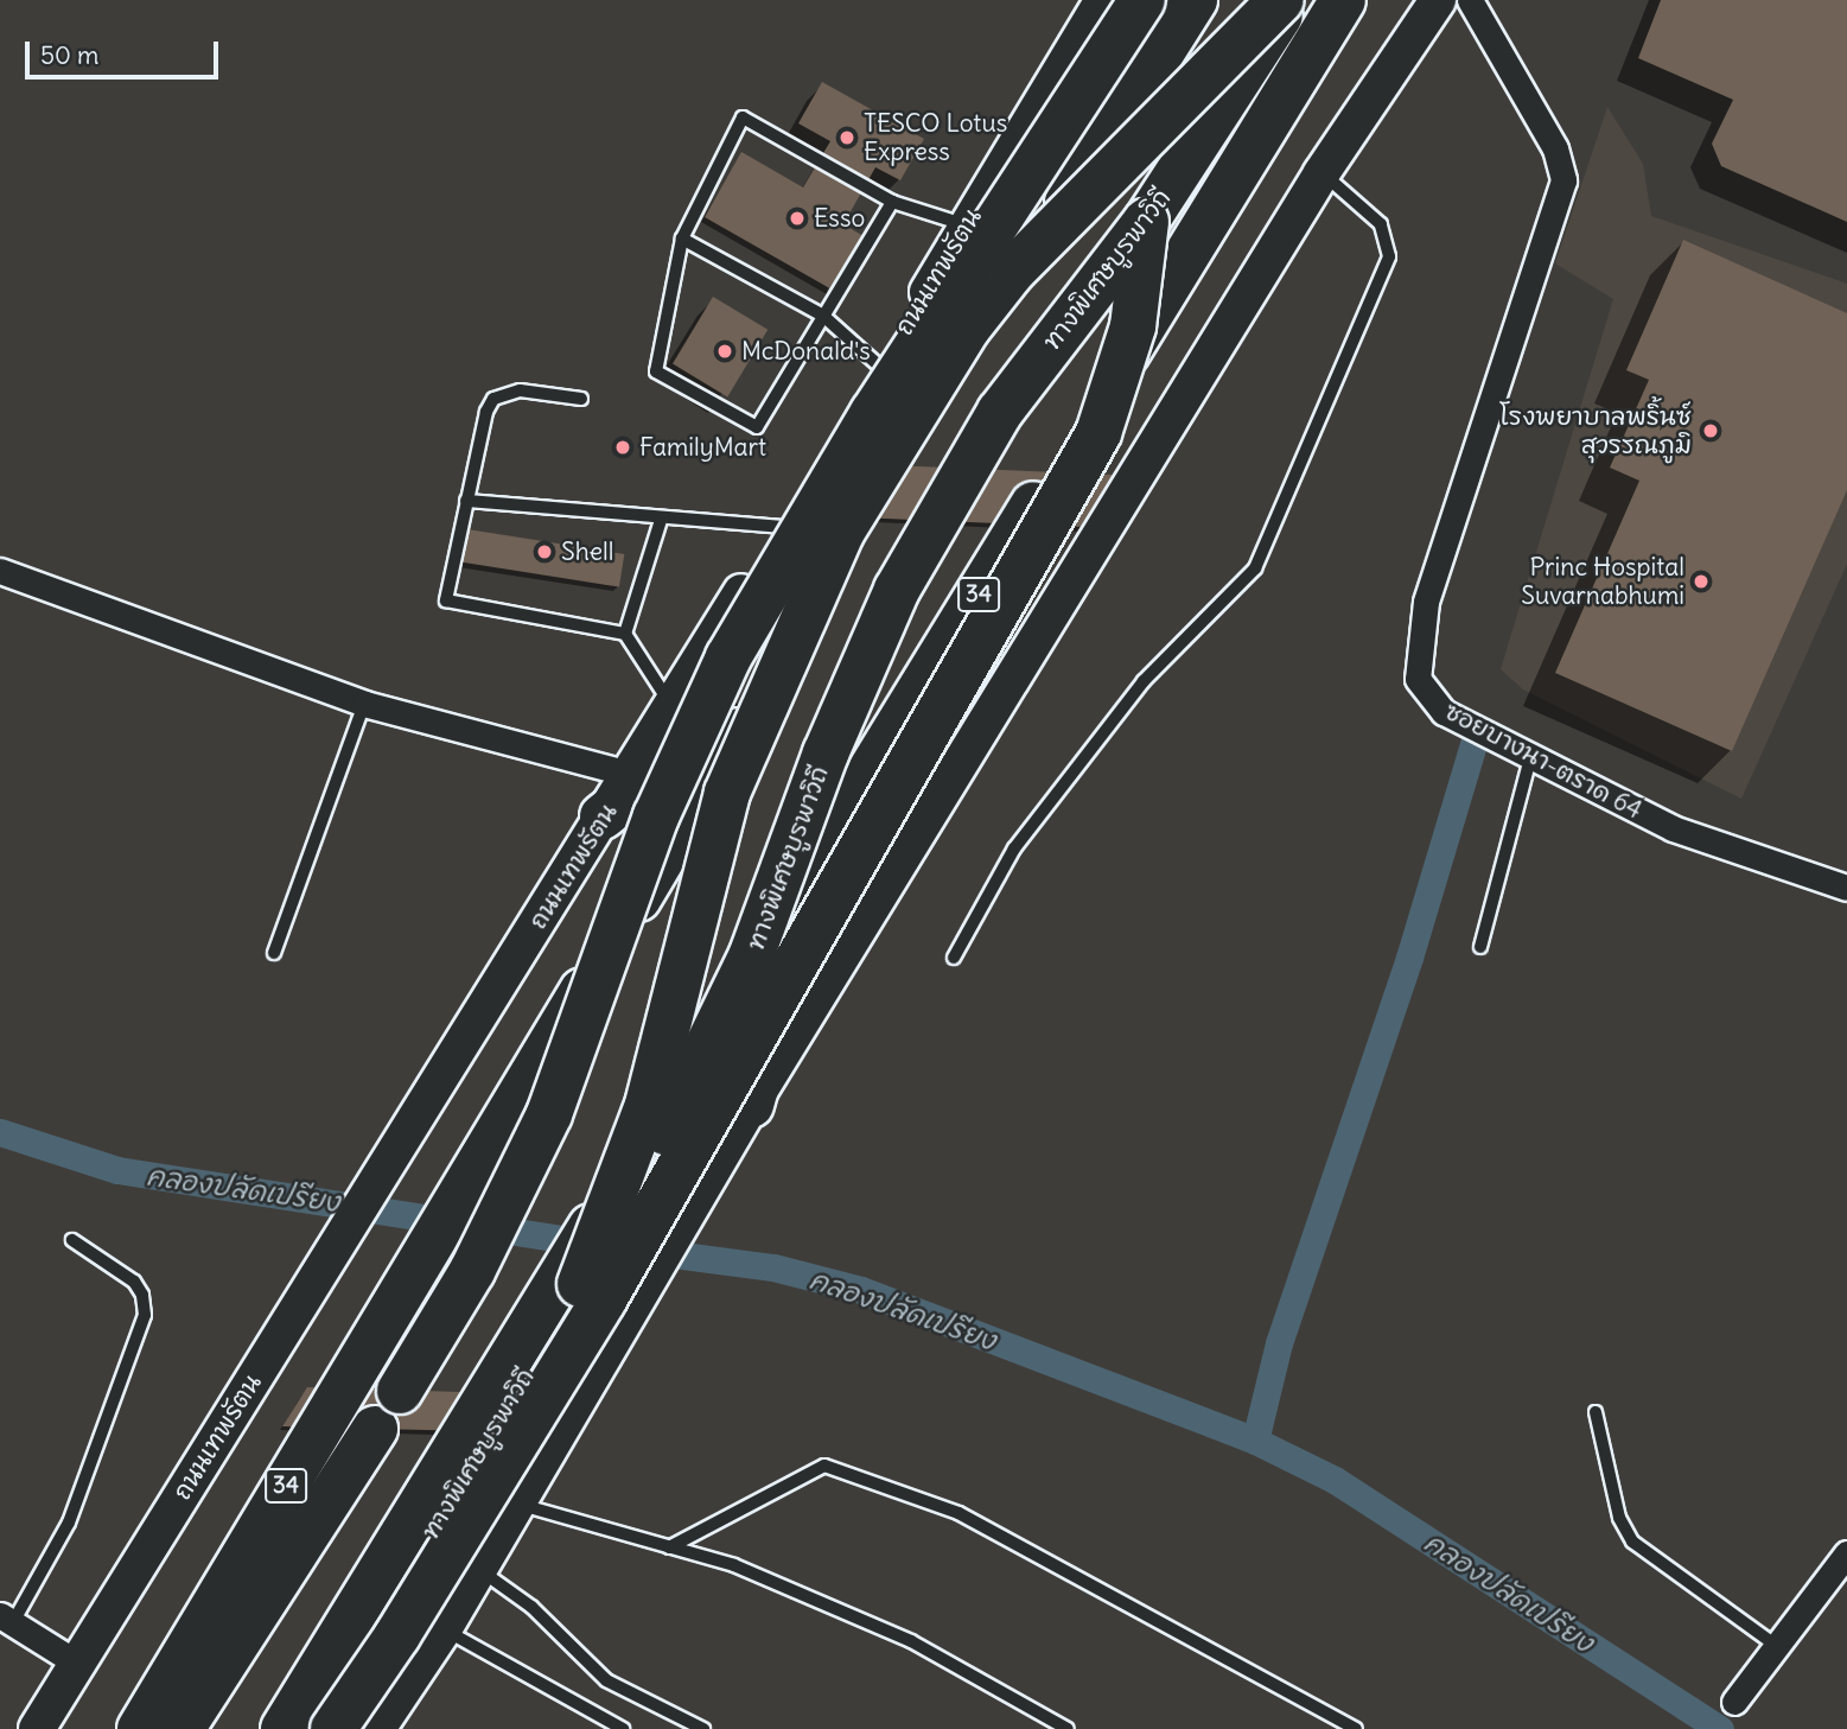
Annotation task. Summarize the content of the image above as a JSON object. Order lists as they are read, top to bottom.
{
  "streets": {
    "highway": ["ทางพิเศษบูรพาวิถี", "34"],
    "main road": ["ถนนเทพรัตน"],
    "street": ["ซอยบางนา-ตราด 64"]
  },
  "crossings": [
    ["ทางพิเศษบูรพาวิถี", "34"]
  ],
  "water": ["คลองปลัดเปรียง"],
  "places": [
    "TESCO Lotus Express",
    "Esso",
    "McDonald's",
    "โรงพยาบาลพริ้นซ์ สุวรรณภูมิ",
    "FamilyMart",
    "Shell",
    "Princ Hospital Suvarnabhumi"
  ],
  "scale_bar": "50 m"
}
